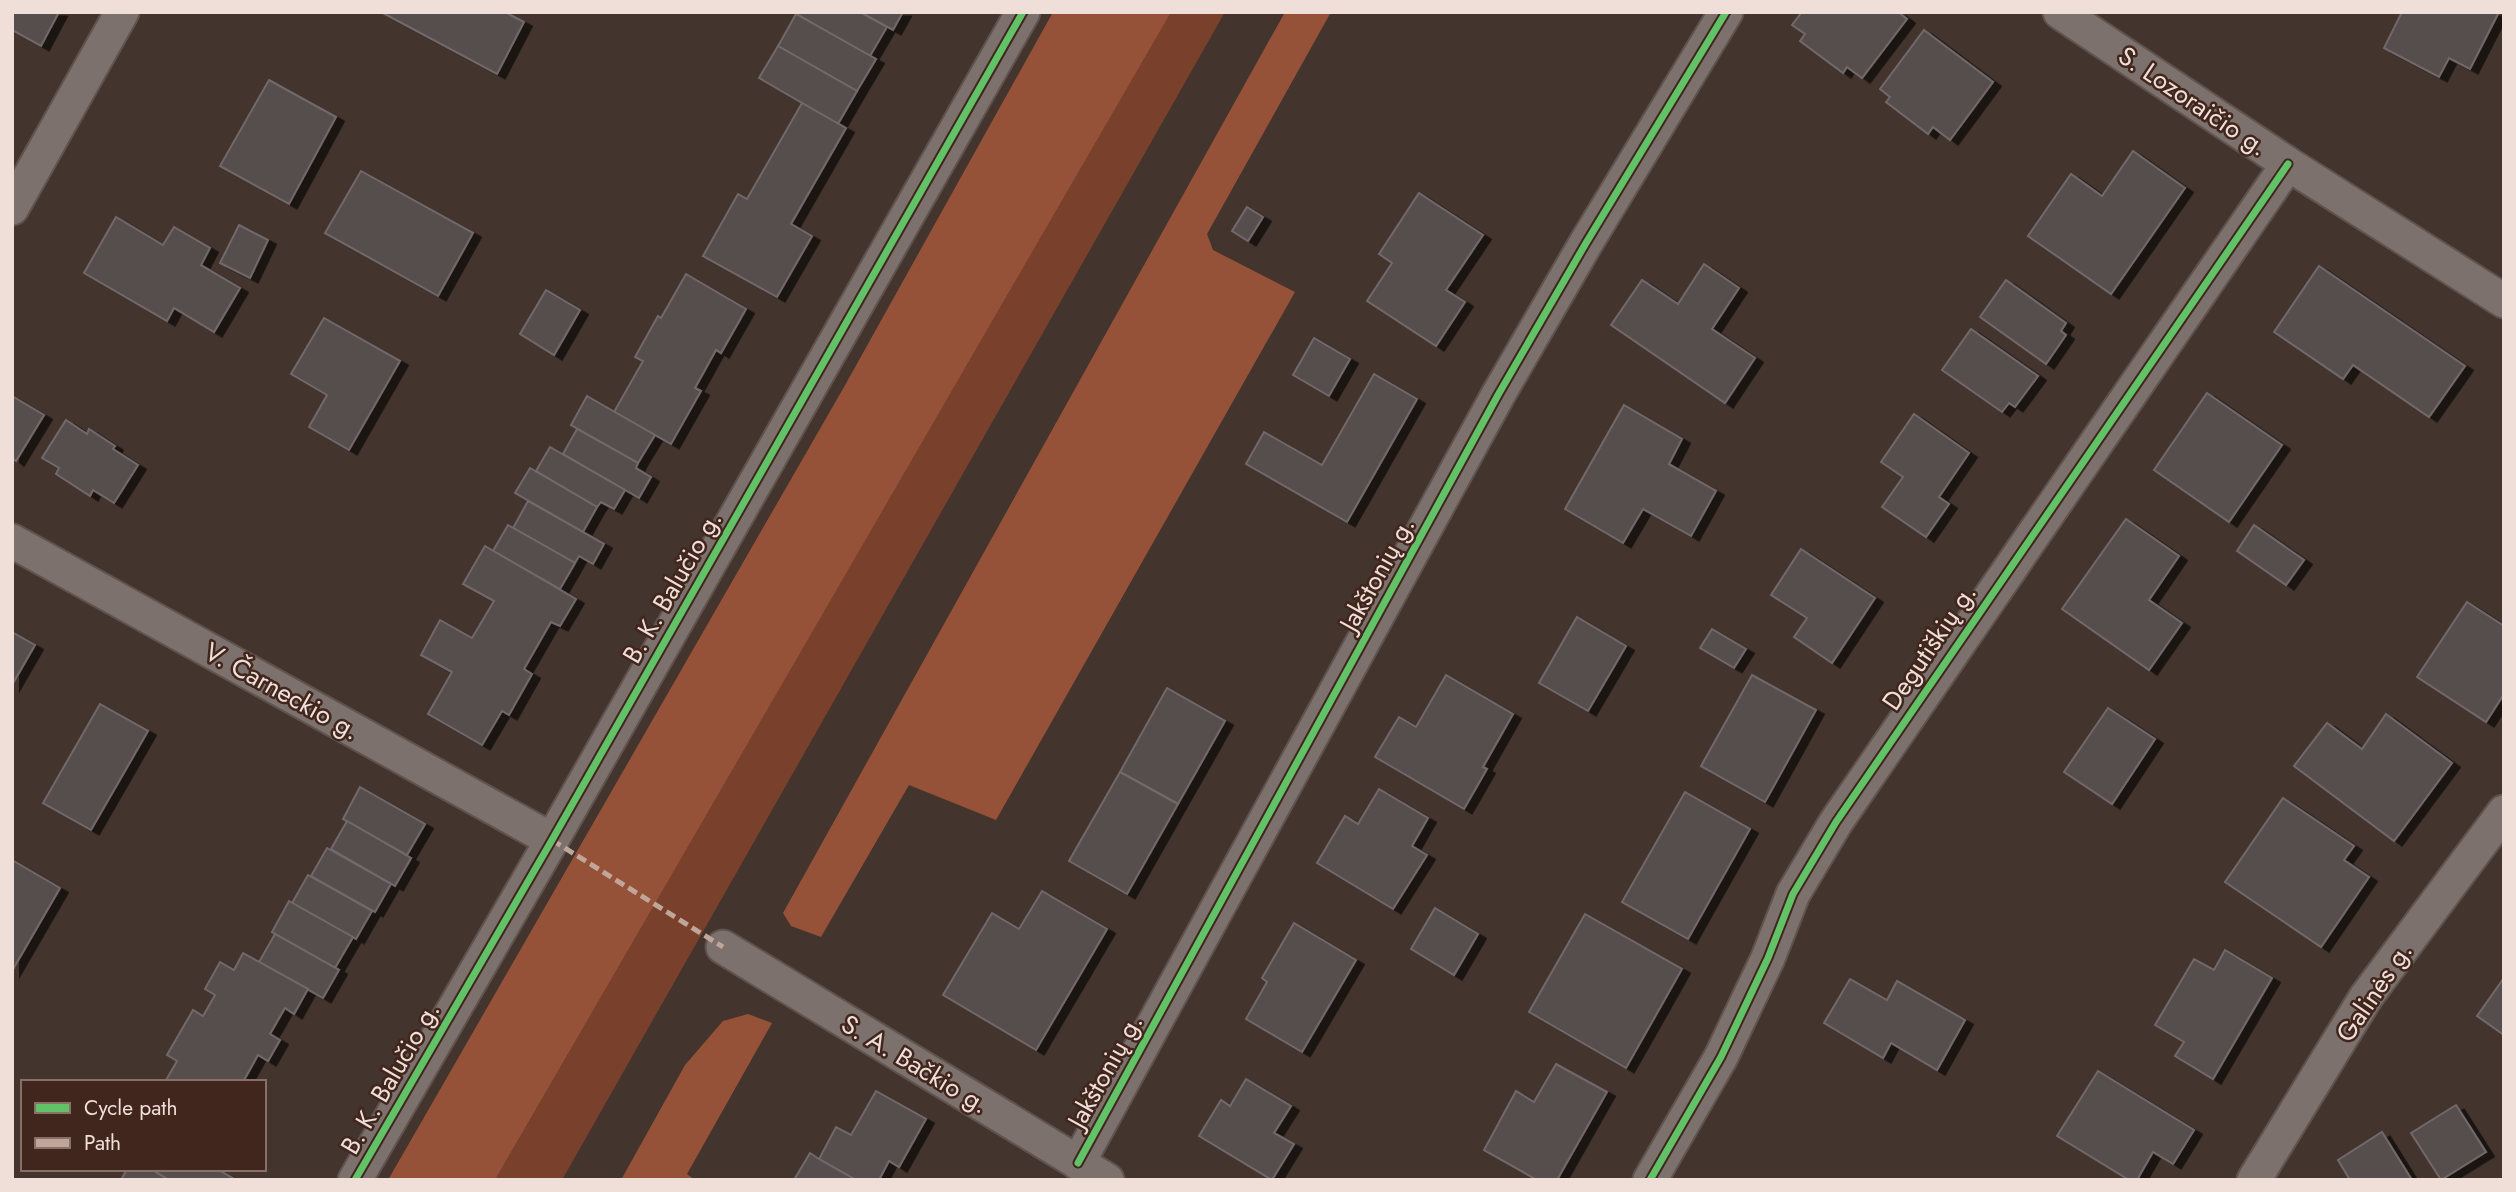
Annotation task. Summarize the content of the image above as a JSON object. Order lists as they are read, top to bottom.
{
  "streets": {
    "street": [
      "S. Lozoraičio g.",
      "Jakštonių g.",
      "B. K. Balučio g.",
      "Degutiškių g.",
      "V. Čarneckio g.",
      "Galinės g.",
      "S. A. Bačkio g."
    ]
  },
  "crossings": [
    ["S. Lozoraičio g.", "Degutiškių g."],
    ["Jakštonių g.", "S. A. Bačkio g."],
    ["B. K. Balučio g.", "V. Čarneckio g."]
  ],
  "legend": ["Cycle path", "Path"]
}
